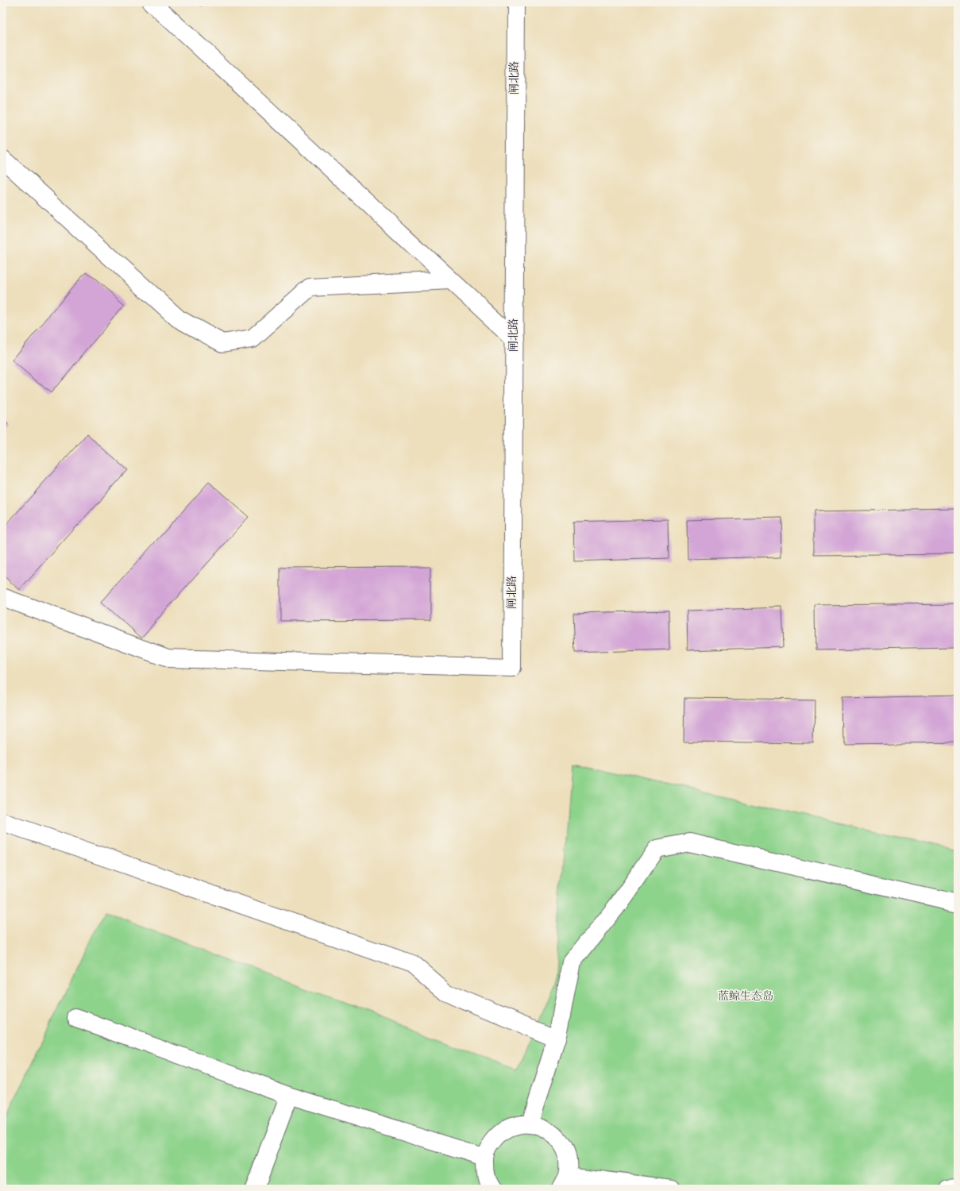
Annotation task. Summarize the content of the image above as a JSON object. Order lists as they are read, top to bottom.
{
  "streets": {
    "street": ["闸北路"]
  },
  "parks": ["蓝鲸生态岛"]
}
